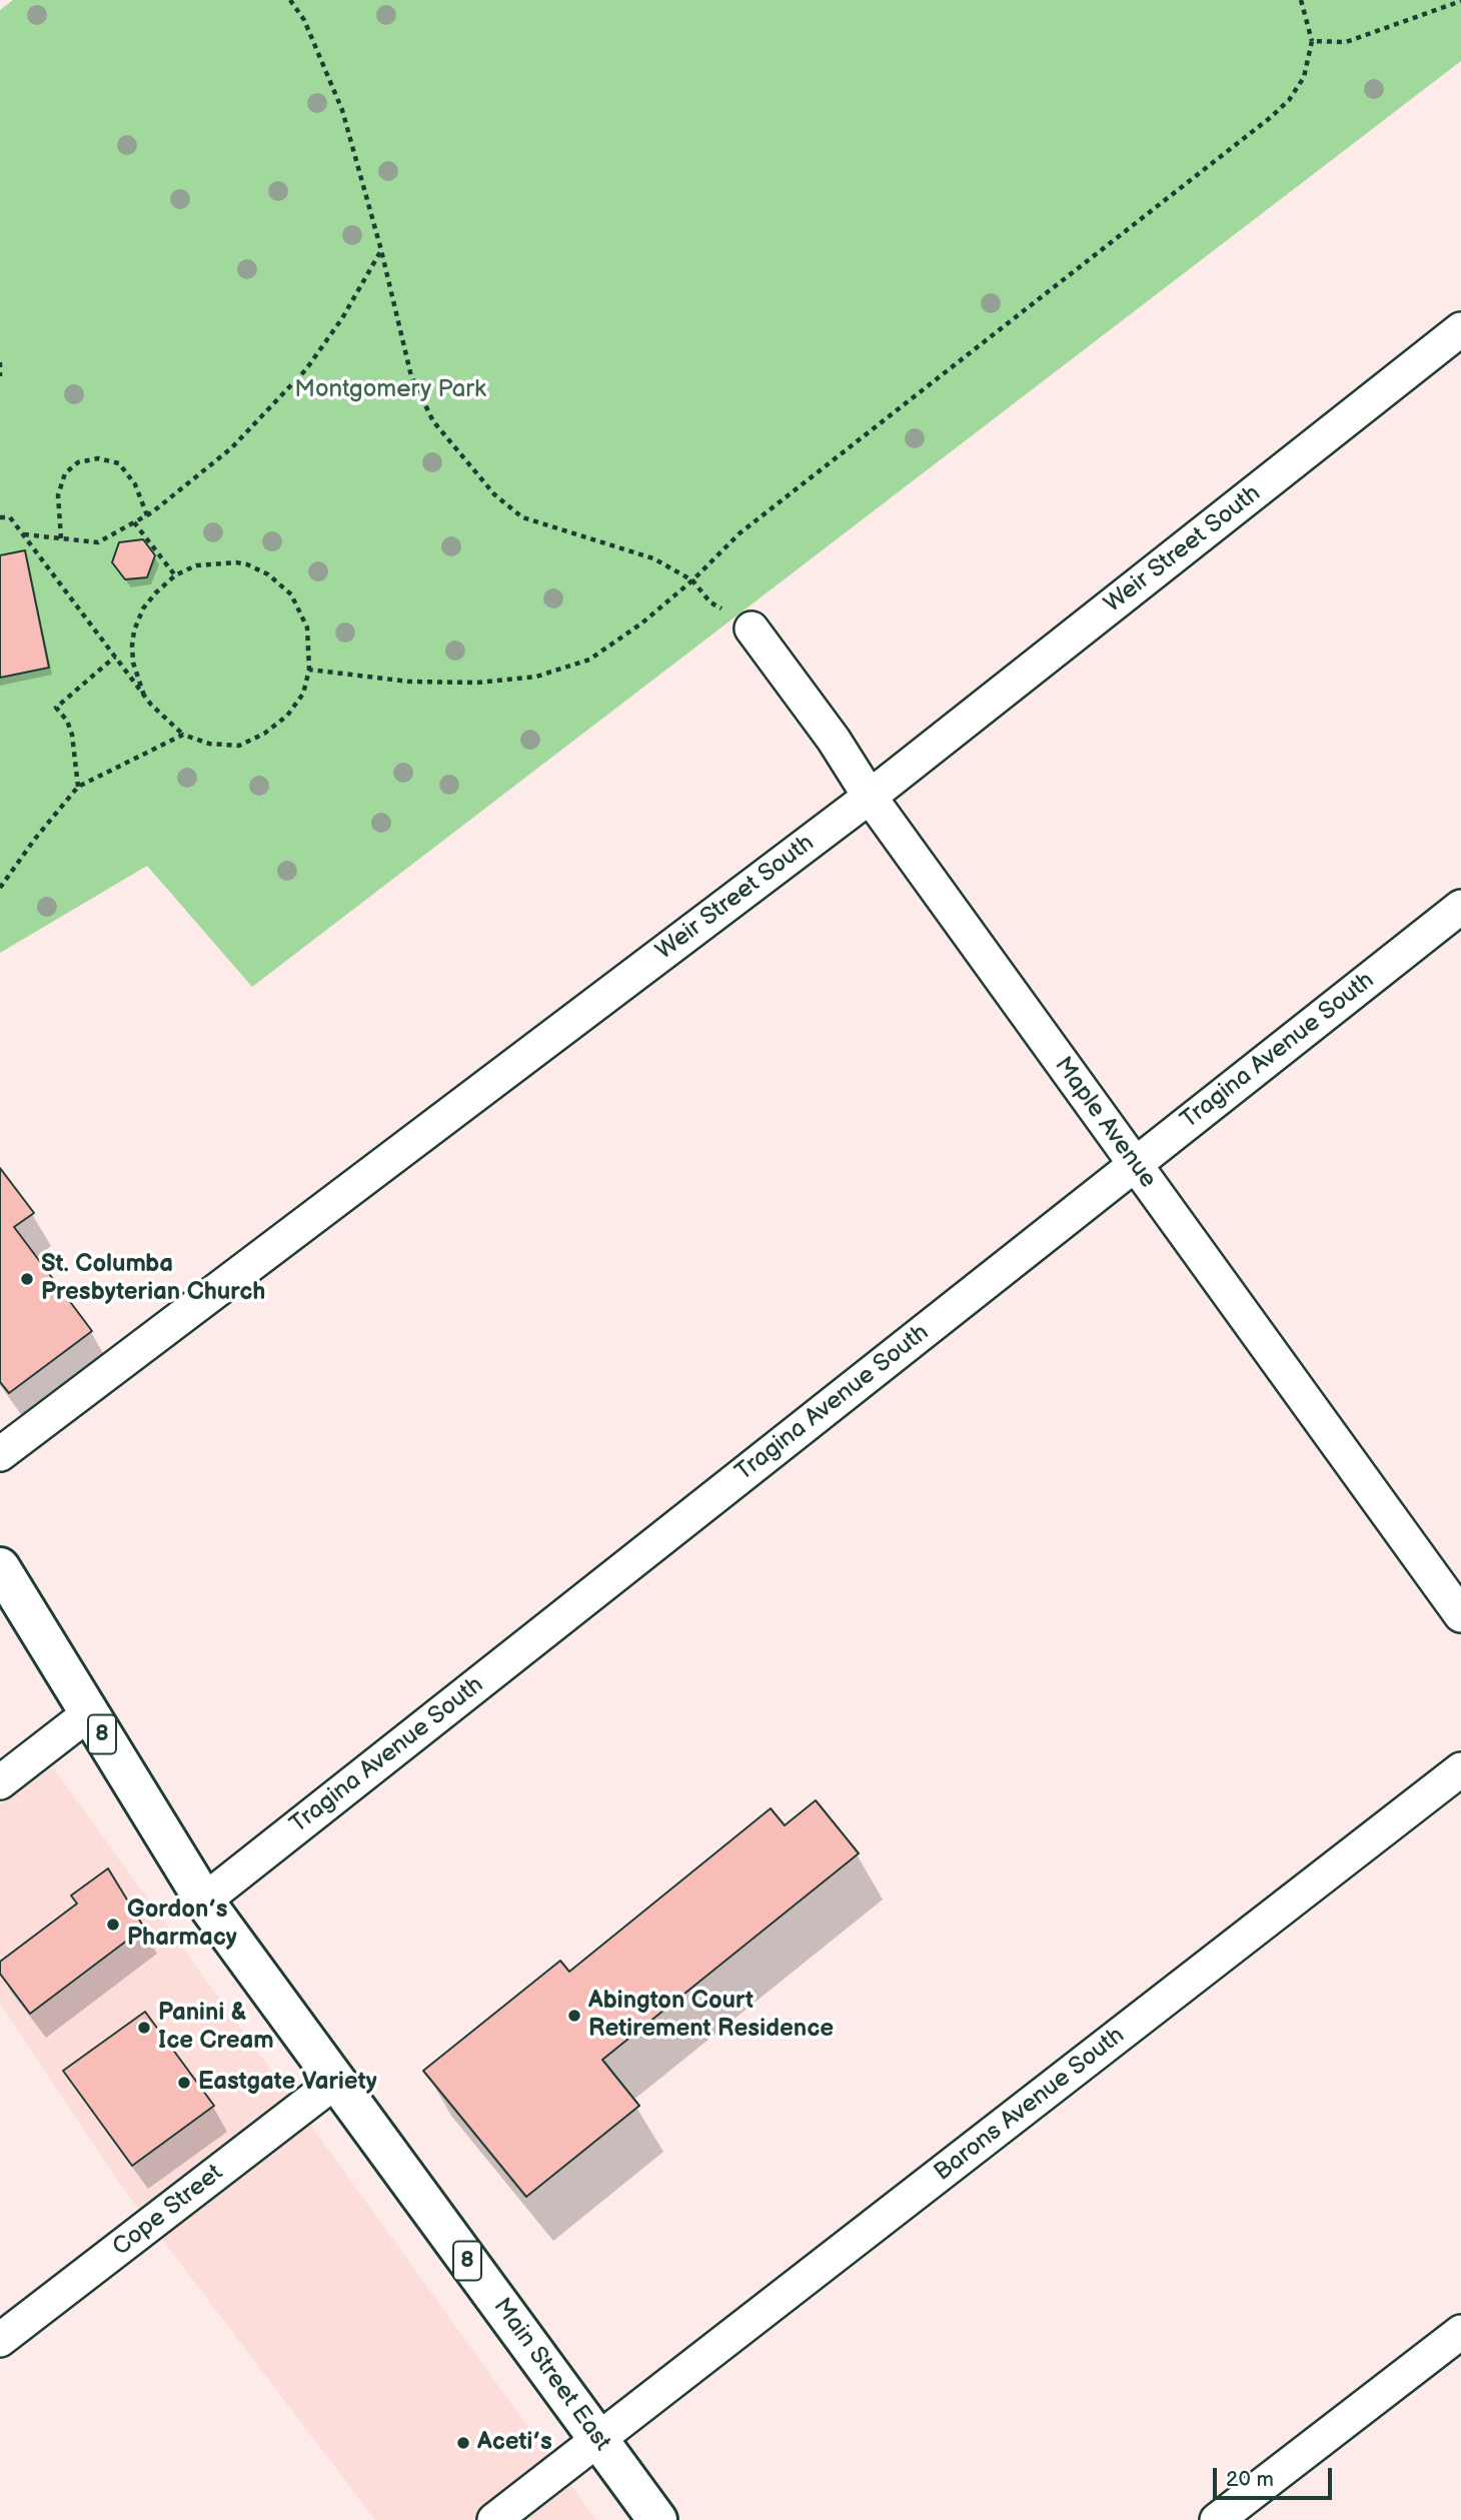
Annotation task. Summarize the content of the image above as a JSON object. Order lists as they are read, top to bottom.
{
  "streets": {
    "main road": ["8", "Main Street East"],
    "street": [
      "Weir Street South",
      "Tragina Avenue South",
      "Maple Avenue",
      "Barons Avenue South",
      "Cope Street"
    ]
  },
  "crossings": [
    ["Weir Street South", "Maple Avenue"],
    ["Tragina Avenue South", "Maple Avenue"],
    ["Tragina Avenue South", "Main Street East"],
    ["Barons Avenue South", "Main Street East"],
    ["Cope Street", "Main Street East"]
  ],
  "parks": ["Montgomery Park"],
  "places": [
    "St. Columba Presbyterian Church",
    "Gordon’s Pharmacy",
    "Abington Court Retirement Residence",
    "Panini & Ice Cream",
    "Eastgate Variety",
    "Aceti’s"
  ],
  "scale_bar": "20 m"
}
